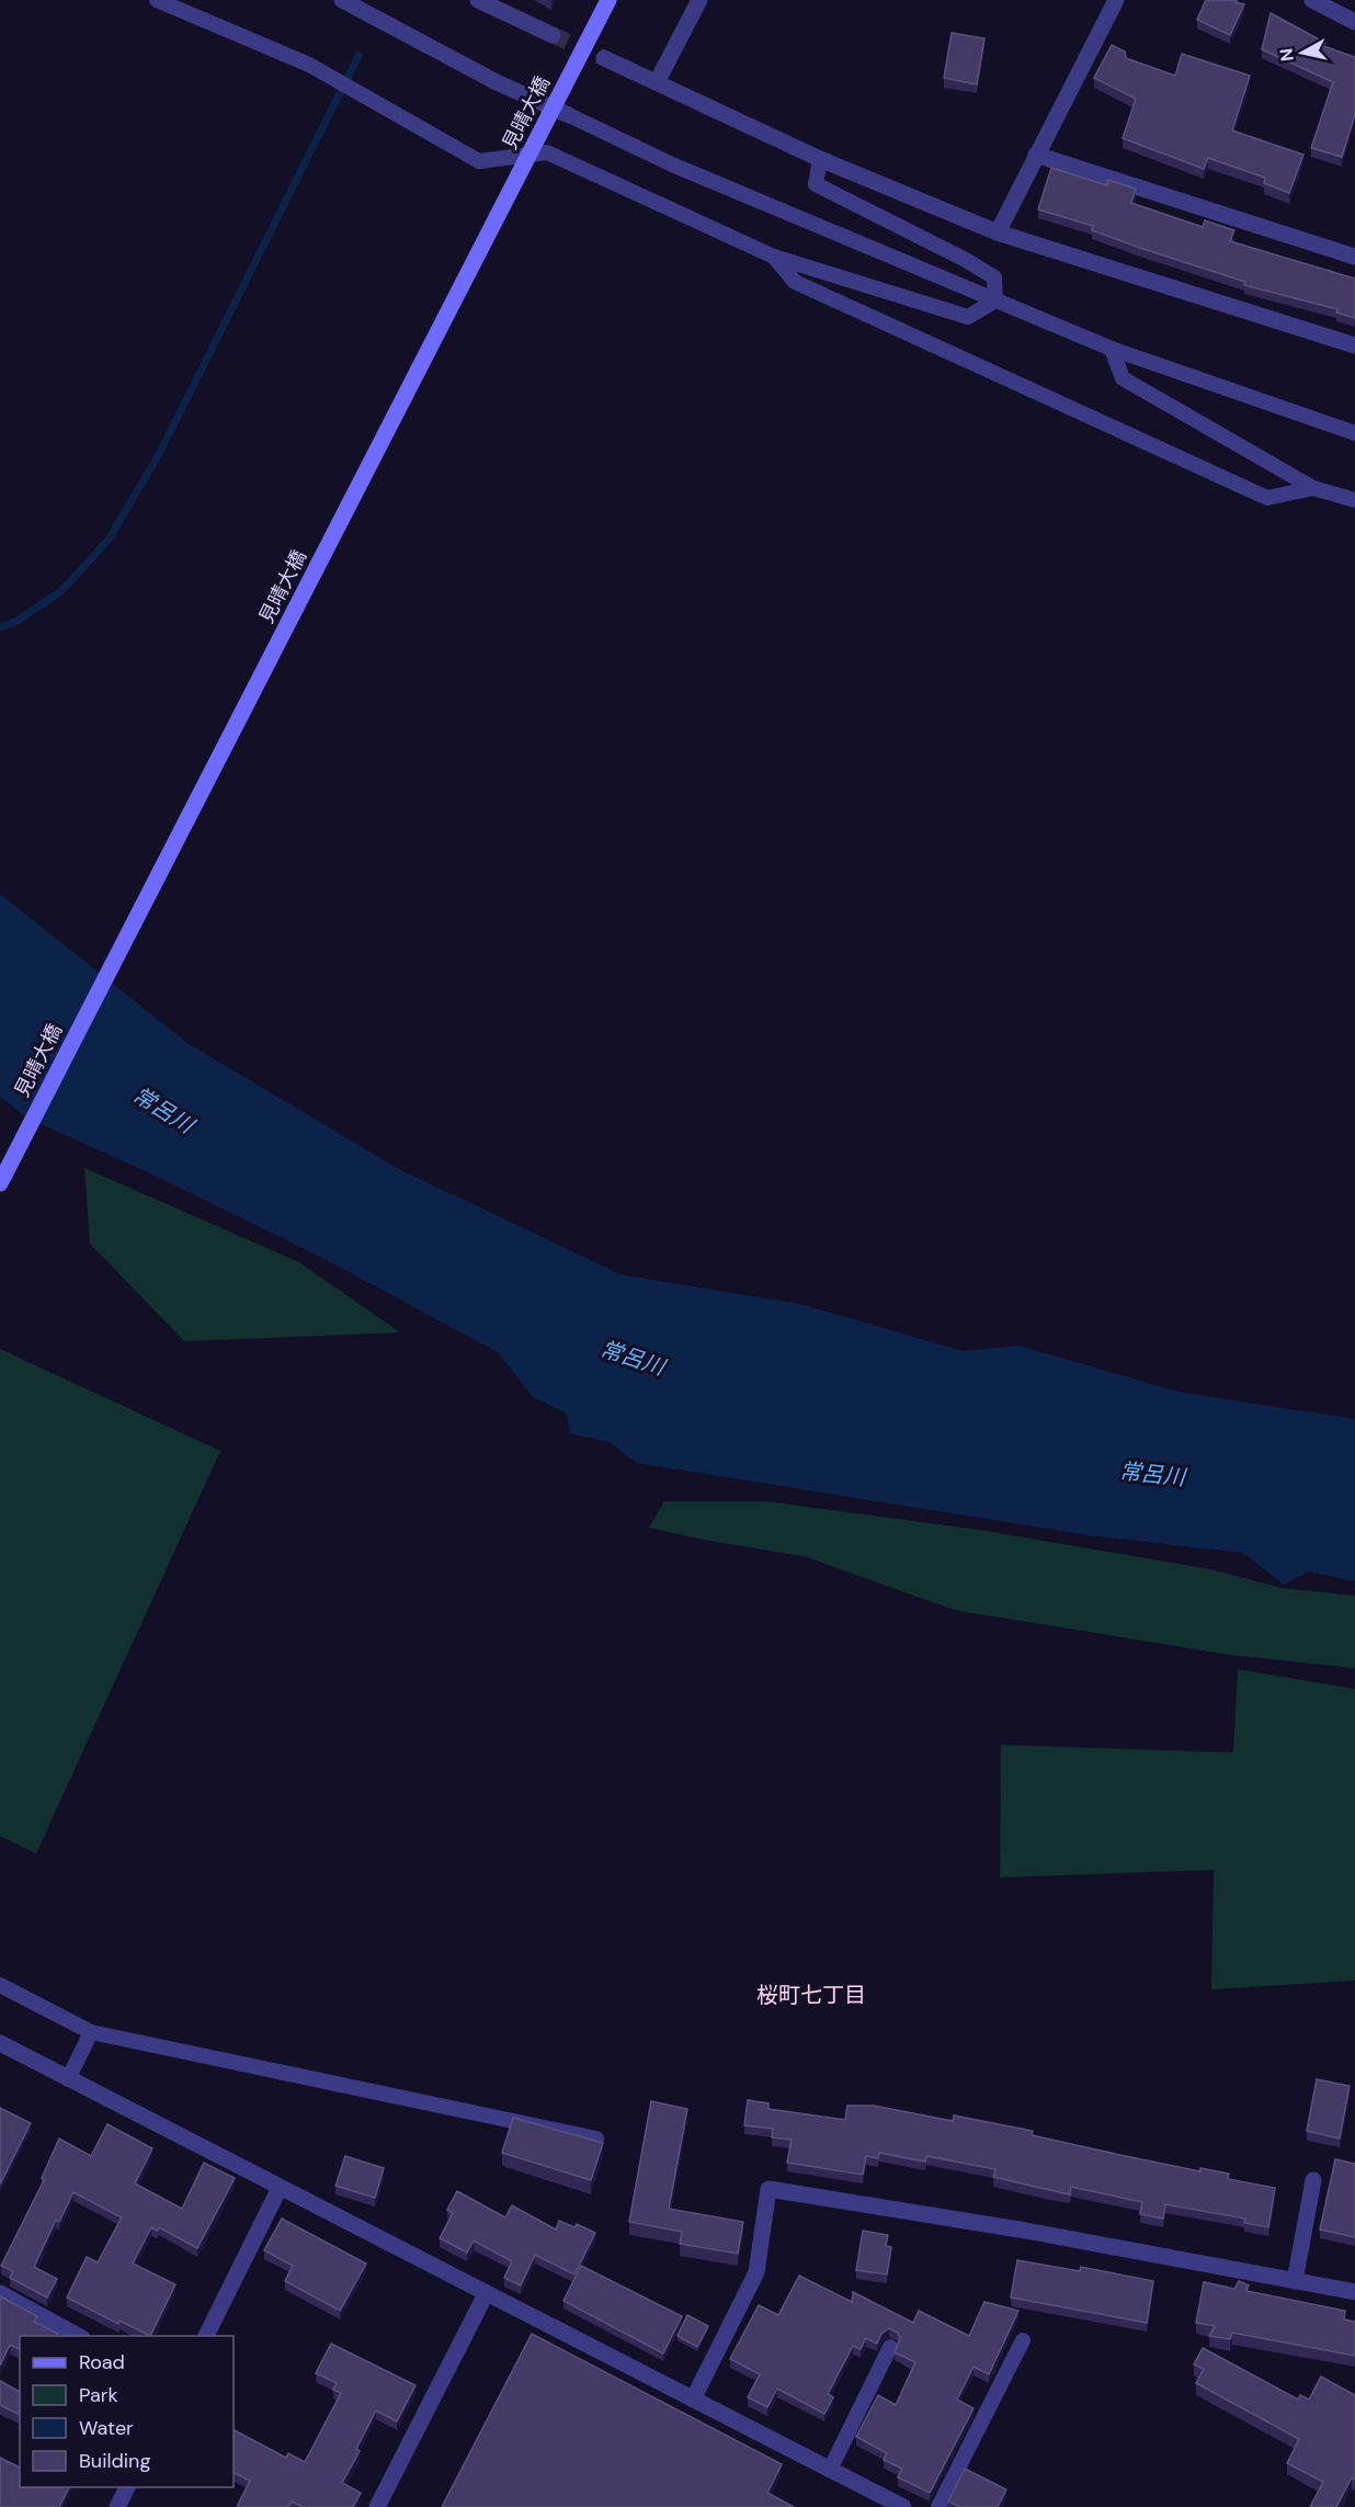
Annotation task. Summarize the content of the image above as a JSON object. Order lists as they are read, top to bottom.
{
  "streets": {
    "main road": ["見晴大橋"]
  },
  "districts": ["桜町七丁目"],
  "water": ["常呂川"],
  "legend": [
    "Road",
    "Park",
    "Water",
    "Building"
  ],
  "north": "left"
}
